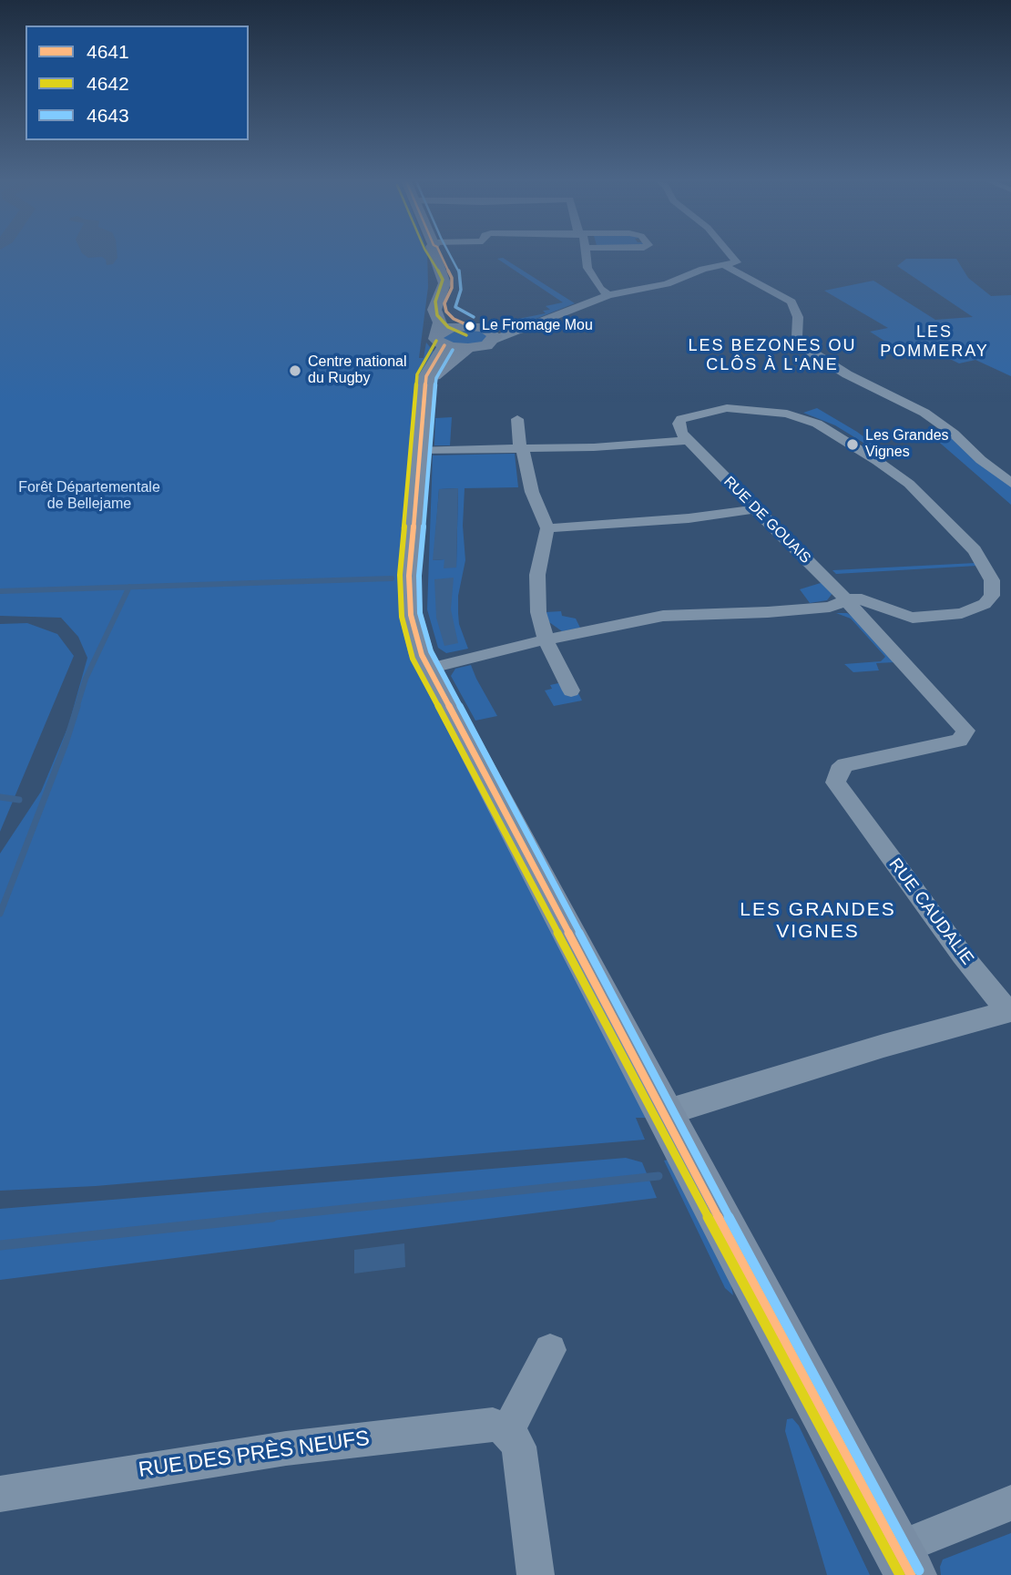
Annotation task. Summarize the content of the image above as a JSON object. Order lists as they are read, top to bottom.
{
  "streets": {
    "street": ["RUE DE GOUAIS", "RUE CAUDALIE", "RUE DES PRÈS NEUFS"]
  },
  "crossings": [
    ["RUE DE GOUAIS", "RUE CAUDALIE"]
  ],
  "districts": ["LES POMMERAY", "LES BEZONES OU CLÔS À L'ANE", "LES GRANDES VIGNES"],
  "parks": ["Forêt Départementale de Bellejame"],
  "places": ["Le Fromage Mou", "Centre national du Rugby", "Les Grandes Vignes"],
  "lines": ["transit line 4641", "transit line 4642", "transit line 4643"],
  "legend": ["4641", "4642", "4643"]
}
